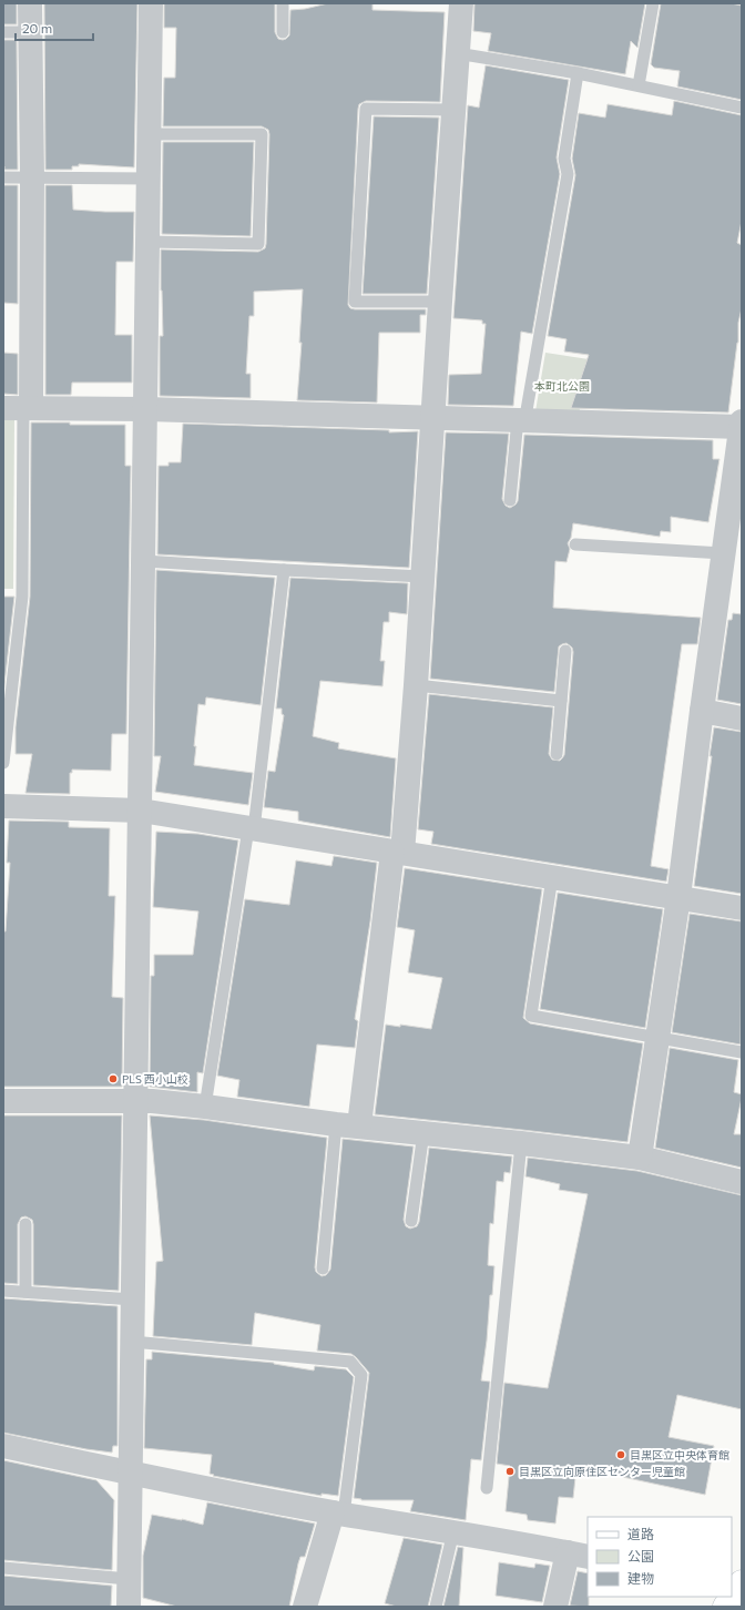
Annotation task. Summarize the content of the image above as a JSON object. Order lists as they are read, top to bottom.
{
  "parks": ["本町北公園"],
  "places": ["PLS 西小山校", "目黒区立中央体育館", "目黒区立向原住区センター児童館"],
  "legend": ["道路", "公園", "建物"],
  "scale_bar": "20 m"
}
